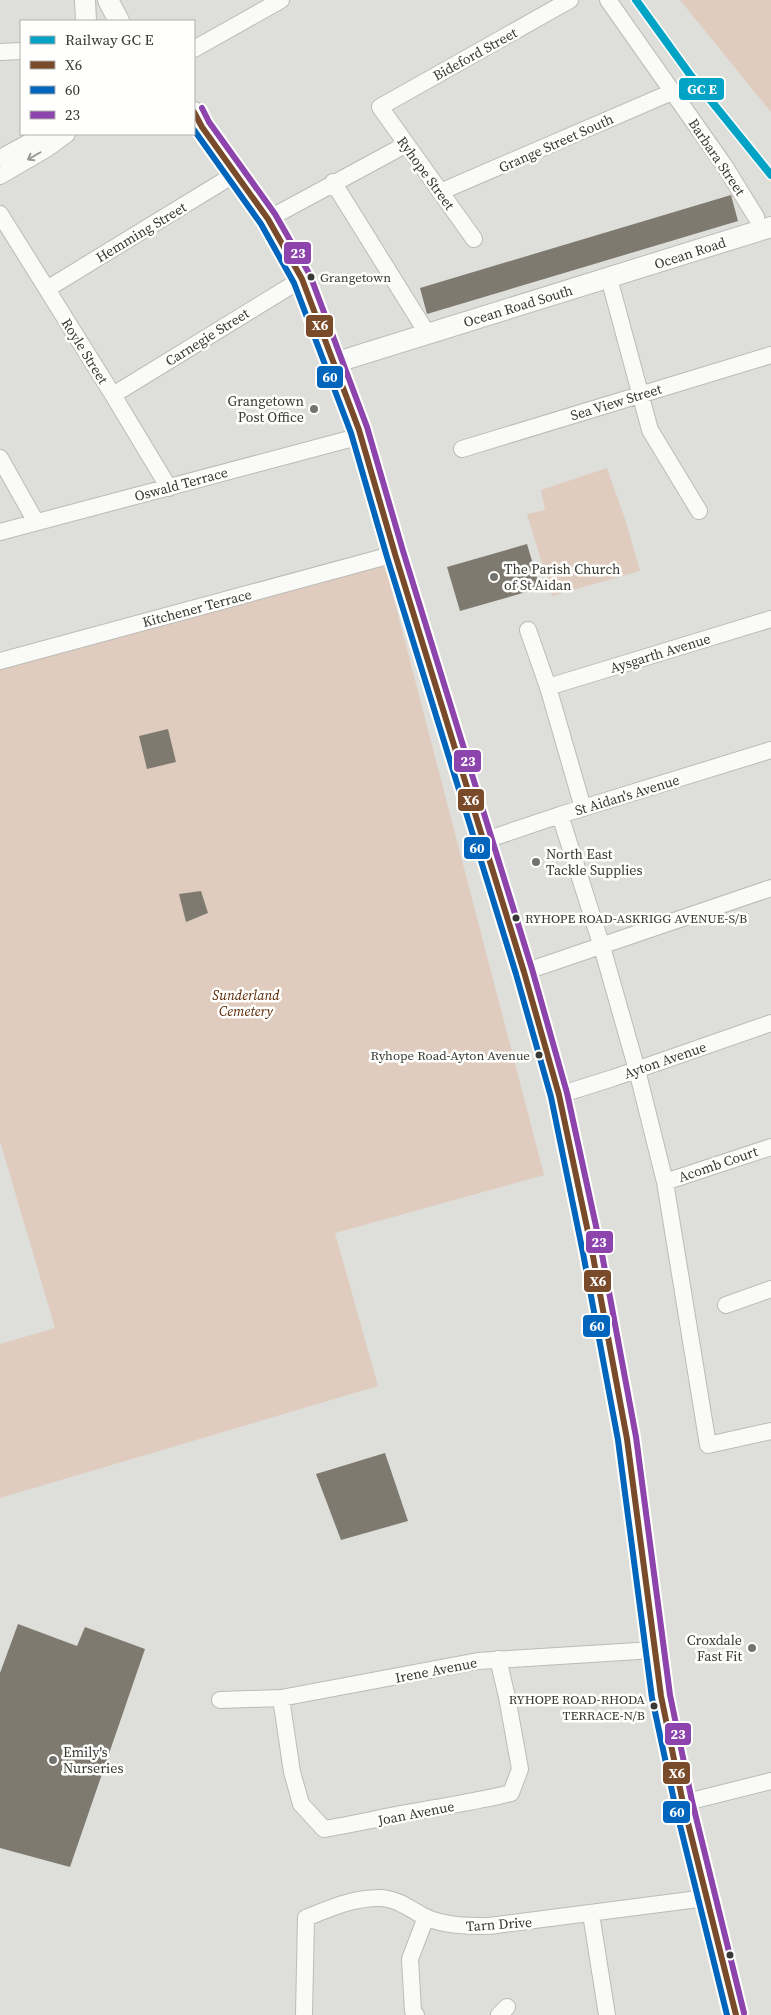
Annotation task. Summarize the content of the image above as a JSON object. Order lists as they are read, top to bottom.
{
  "streets": {
    "main road": ["Ocean Road", "Ocean Road South"],
    "street": [
      "Bideford Street",
      "Grange Street South",
      "Barbara Street",
      "Ryhope Street",
      "Hemming Street",
      "Carnegie Street",
      "Royle Street",
      "Sea View Street",
      "Oswald Terrace",
      "Kitchener Terrace",
      "Aysgarth Avenue",
      "St Aidan's Avenue",
      "Ayton Avenue",
      "Acomb Court",
      "Irene Avenue",
      "Joan Avenue",
      "Tarn Drive"
    ]
  },
  "crossings": [
    ["Bideford Street", "Ryhope Street"],
    ["Grange Street South", "Barbara Street"],
    ["Grange Street South", "Ryhope Street"],
    ["Barbara Street", "Ocean Road"],
    ["Hemming Street", "Royle Street"],
    ["Ocean Road", "Ocean Road South"],
    ["Carnegie Street", "Royle Street"],
    ["Royle Street", "Oswald Terrace"],
    ["Irene Avenue", "Joan Avenue"]
  ],
  "parks": ["Sunderland Cemetery"],
  "places": [
    "Grangetown",
    "Grangetown Post Office",
    "The Parish Church of St Aidan",
    "North East Tackle Supplies",
    "RYHOPE ROAD-ASKRIGG AVENUE-S/B",
    "Ryhope Road-Ayton Avenue",
    "Croxdale Fast Fit",
    "RYHOPE ROAD-RHODA TERRACE-N/B",
    "Emily's Nurseries"
  ],
  "lines": ["transit line 23", "transit line X6", "transit line 60"],
  "legend": [
    "Railway GC E",
    "X6",
    "60",
    "23"
  ]
}
